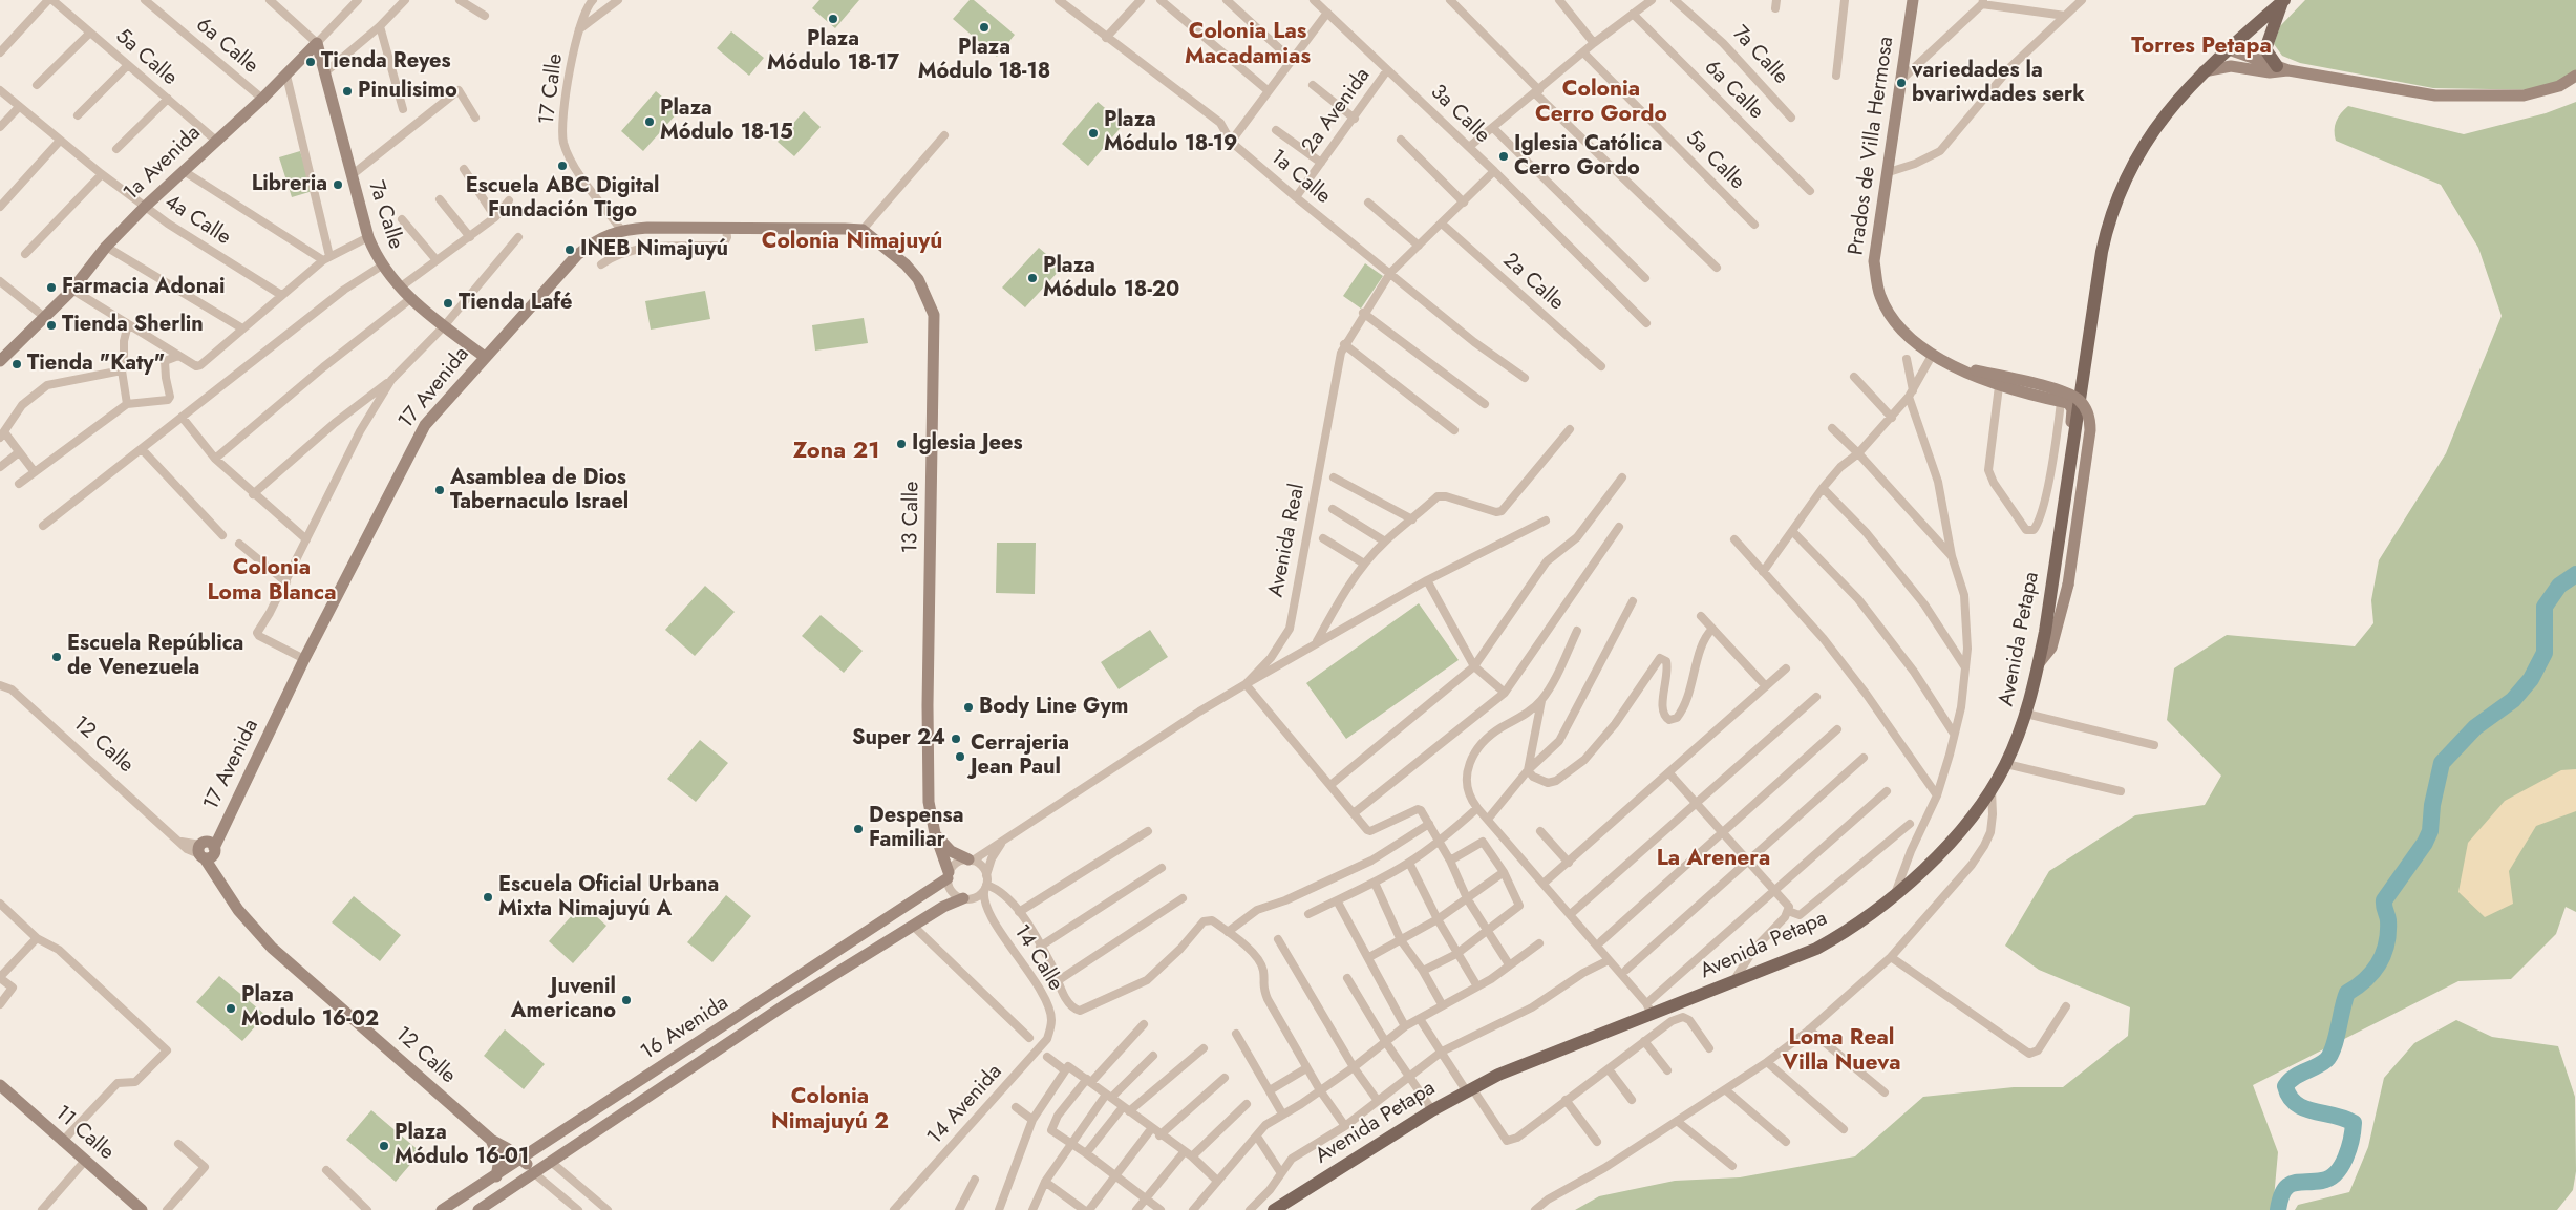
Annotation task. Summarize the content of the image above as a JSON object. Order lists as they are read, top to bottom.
{
  "streets": {
    "main road": ["Avenida Petapa"],
    "street": [
      "6a Calle",
      "7a Calle",
      "5a Calle",
      "17 Calle",
      "2a Avenida",
      "3a Calle",
      "Prados de Villa Hermosa",
      "1a Avenida",
      "1a Calle",
      "4a Calle",
      "2a Calle",
      "17 Avenida",
      "13 Calle",
      "Avenida Real",
      "12 Calle",
      "14 Calle",
      "16 Avenida",
      "14 Avenida",
      "11 Calle"
    ]
  },
  "crossings": [
    ["6a Calle", "1a Avenida"],
    ["7a Calle", "1a Avenida"],
    ["7a Calle", "17 Avenida"],
    ["5a Calle", "1a Avenida"],
    ["17 Calle", "17 Avenida"],
    ["2a Avenida", "3a Calle"],
    ["2a Avenida", "1a Calle"],
    ["3a Calle", "Avenida Real"],
    ["1a Avenida", "4a Calle"],
    ["1a Calle", "Avenida Real"],
    ["2a Calle", "Avenida Real"],
    ["17 Avenida", "13 Calle"],
    ["17 Avenida", "12 Calle"],
    ["13 Calle", "Avenida Real"],
    ["13 Calle", "14 Calle"],
    ["13 Calle", "16 Avenida"],
    ["Avenida Real", "14 Calle"],
    ["Avenida Real", "16 Avenida"],
    ["12 Calle", "16 Avenida"],
    ["14 Calle", "16 Avenida"],
    ["14 Calle", "14 Avenida"]
  ],
  "districts": [
    "Colonia Las Macadamias",
    "Torres Petapa",
    "Colonia Cerro Gordo",
    "Colonia Nimajuyú",
    "Zona 21",
    "Colonia Loma Blanca",
    "La Arenera",
    "Loma Real Villa Nueva",
    "Colonia Nimajuyú 2"
  ],
  "places": [
    "Plaza Módulo 18-17",
    "Plaza Módulo 18-18",
    "Tienda Reyes",
    "variedades la bvariwdades serk",
    "Pinulisimo",
    "Plaza Módulo 18-15",
    "Plaza Módulo 18-19",
    "Iglesia Católica Cerro Gordo",
    "Escuela ABC Digital Fundación Tigo",
    "Libreria",
    "INEB Nimajuyú",
    "Plaza Módulo 18-20",
    "Farmacia Adonai",
    "Tienda Lafé",
    "Tienda Sherlin",
    "Tienda \"Katy\"",
    "Iglesia Jees",
    "Asamblea de Dios Tabernaculo Israel",
    "Escuela República de Venezuela",
    "Body Line Gym",
    "Super 24",
    "Cerrajeria Jean Paul",
    "Despensa Familiar",
    "Escuela Oficial Urbana Mixta Nimajuyú A",
    "Juvenil Americano",
    "Plaza Modulo 16-02",
    "Plaza Módulo 16-01"
  ]
}
